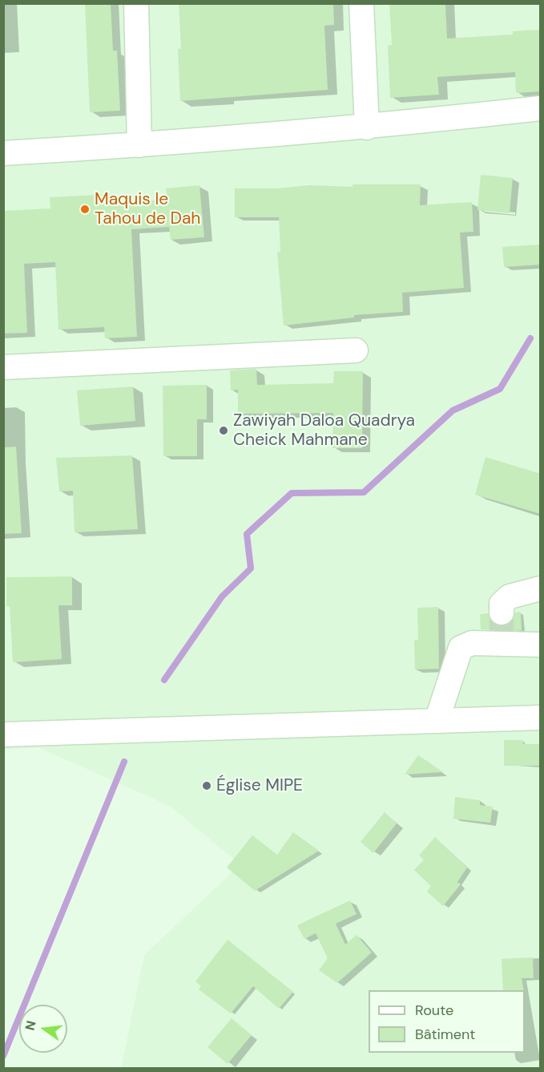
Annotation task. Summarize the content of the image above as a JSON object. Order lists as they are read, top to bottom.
{
  "places": ["Maquis le Tahou de Dah", "Zawiyah Daloa Quadrya Cheick Mahmane", "Église MIPE"],
  "legend": ["Route", "Bâtiment"],
  "north": "left"
}
